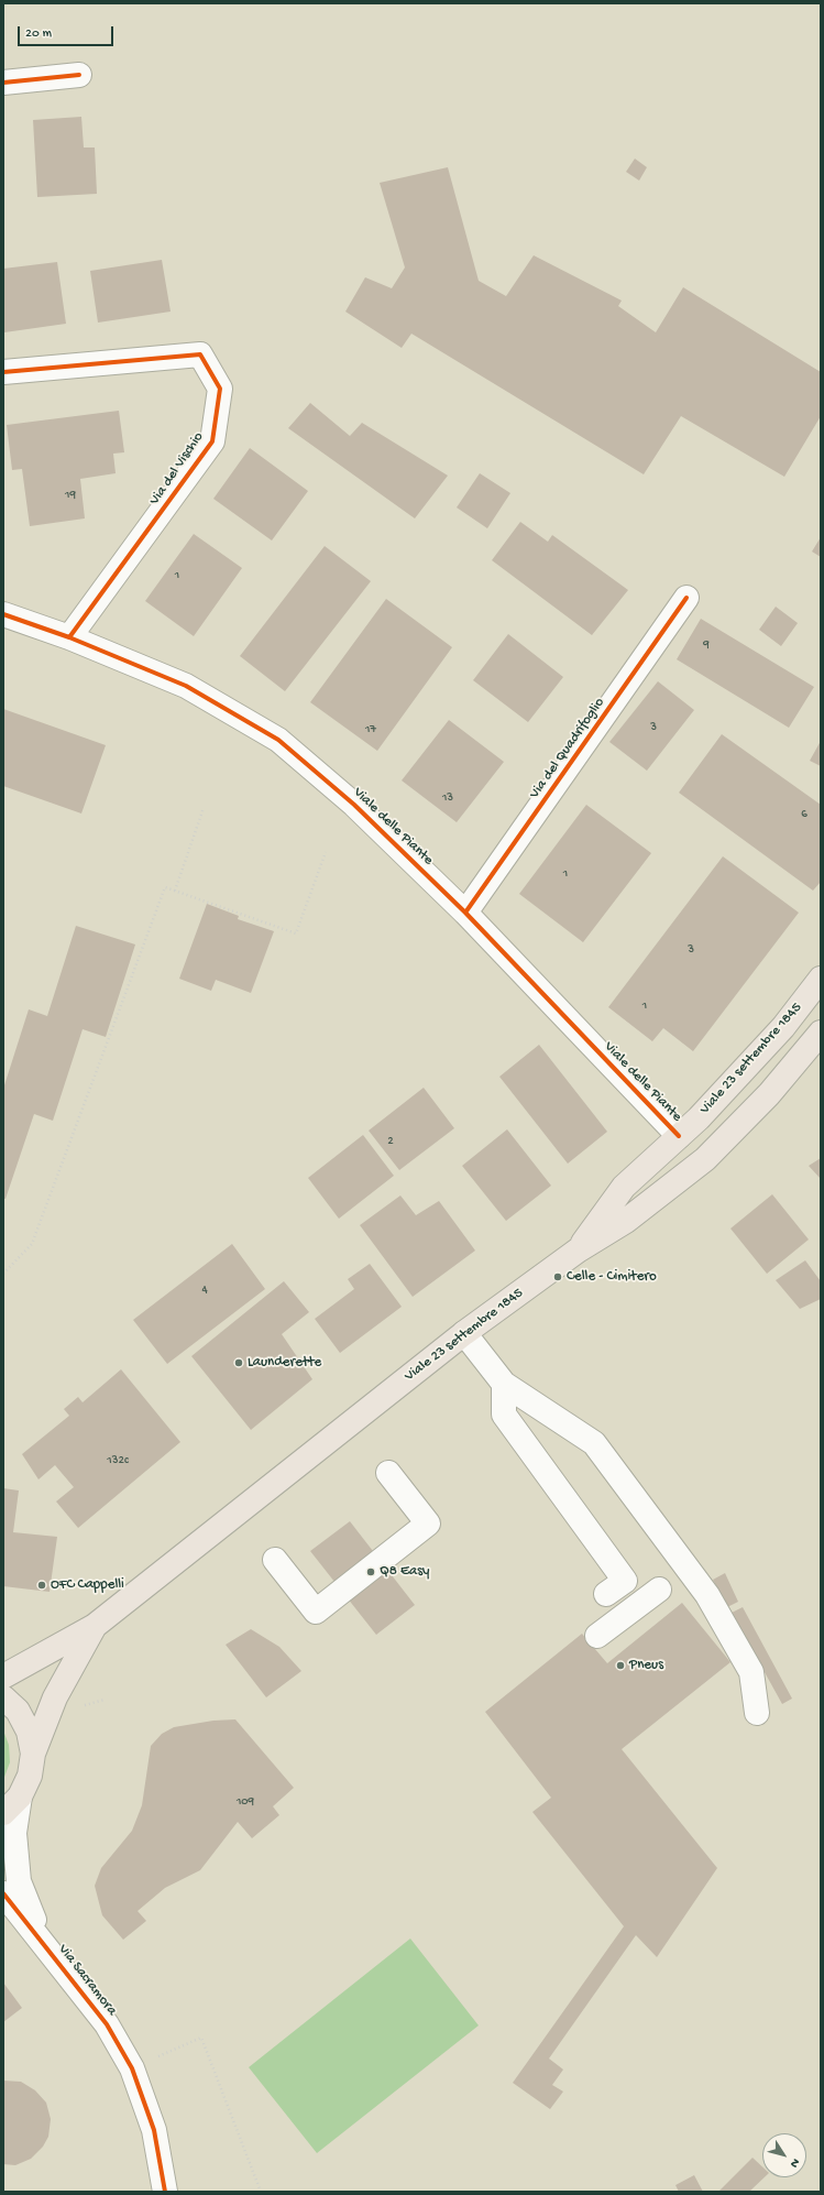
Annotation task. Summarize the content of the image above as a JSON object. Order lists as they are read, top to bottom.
{
  "streets": {
    "main road": ["Viale 23 settembre 1845"],
    "street": [
      "Via del Vischio",
      "Via del Quadrifoglio",
      "Viale delle Piante",
      "Via Sacramora"
    ]
  },
  "crossings": [
    ["Via del Vischio", "Viale delle Piante"],
    ["Via del Quadrifoglio", "Viale delle Piante"],
    ["Viale delle Piante", "Viale 23 settembre 1845"],
    ["Viale 23 settembre 1845", "Via Sacramora"]
  ],
  "places": [
    "Celle - Cimitero",
    "Launderette",
    "Q8 Easy",
    "OFC Cappelli",
    "Pneus"
  ],
  "house_numbers": [
    "19",
    "1",
    "9",
    "3",
    "17",
    "13",
    "6",
    "1",
    "3",
    "1",
    "2",
    "4",
    "132c",
    "109"
  ],
  "scale_bar": "20 m",
  "north": "bottom right"
}
